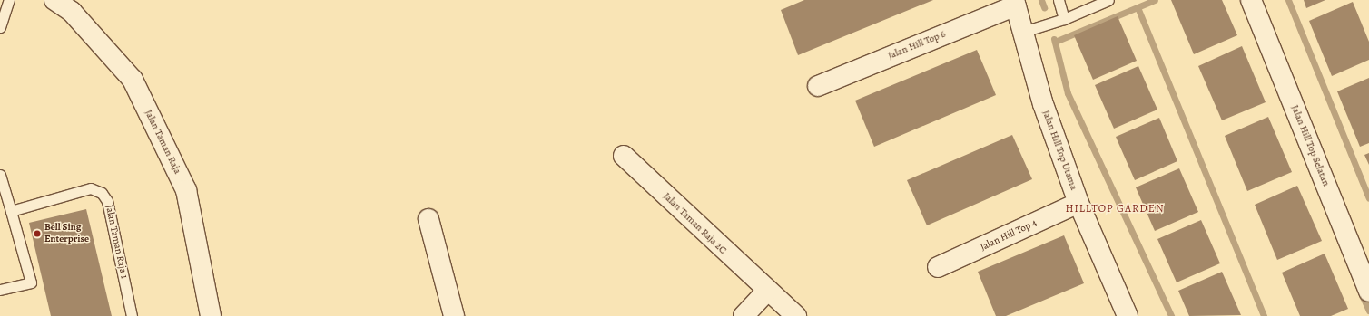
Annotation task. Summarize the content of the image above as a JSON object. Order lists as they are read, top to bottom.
{
  "streets": {
    "street": [
      "Jalan Hill Top 6",
      "Jalan Taman Raja",
      "Jalan Hill Top Selatan",
      "Jalan Hill Top Utama",
      "Jalan Taman Raja 2C",
      "Jalan Hill Top 4"
    ],
    "lane": ["Jalan Taman Raja 1"]
  },
  "crossings": [
    ["Jalan Hill Top 6", "Jalan Hill Top Utama"],
    ["Jalan Hill Top Utama", "Jalan Hill Top 4"]
  ],
  "districts": ["HILLTOP GARDEN"],
  "places": ["Bell Sing Enterprise"]
}
